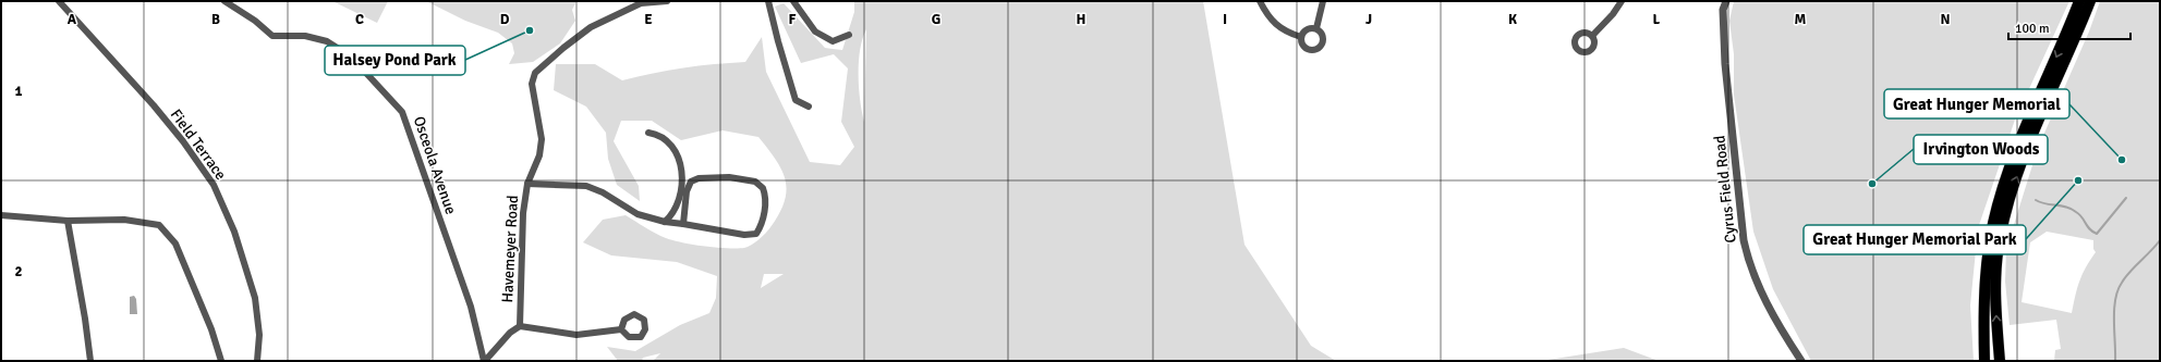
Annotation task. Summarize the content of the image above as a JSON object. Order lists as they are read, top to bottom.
{
  "streets": {
    "street": [
      "Field Terrace",
      "Osceola Avenue",
      "Cyrus Field Road",
      "Havemeyer Road"
    ]
  },
  "places": [
    "Halsey Pond Park",
    "Great Hunger Memorial",
    "Great Hunger Memorial Park",
    "Irvington Woods"
  ],
  "scale_bar": "100 m",
  "grid": {
    "columns": [
      "A",
      "B",
      "C",
      "D",
      "E",
      "F",
      "G",
      "H",
      "I",
      "J",
      "K",
      "L",
      "M",
      "N"
    ],
    "rows": ["1", "2"]
  }
}
